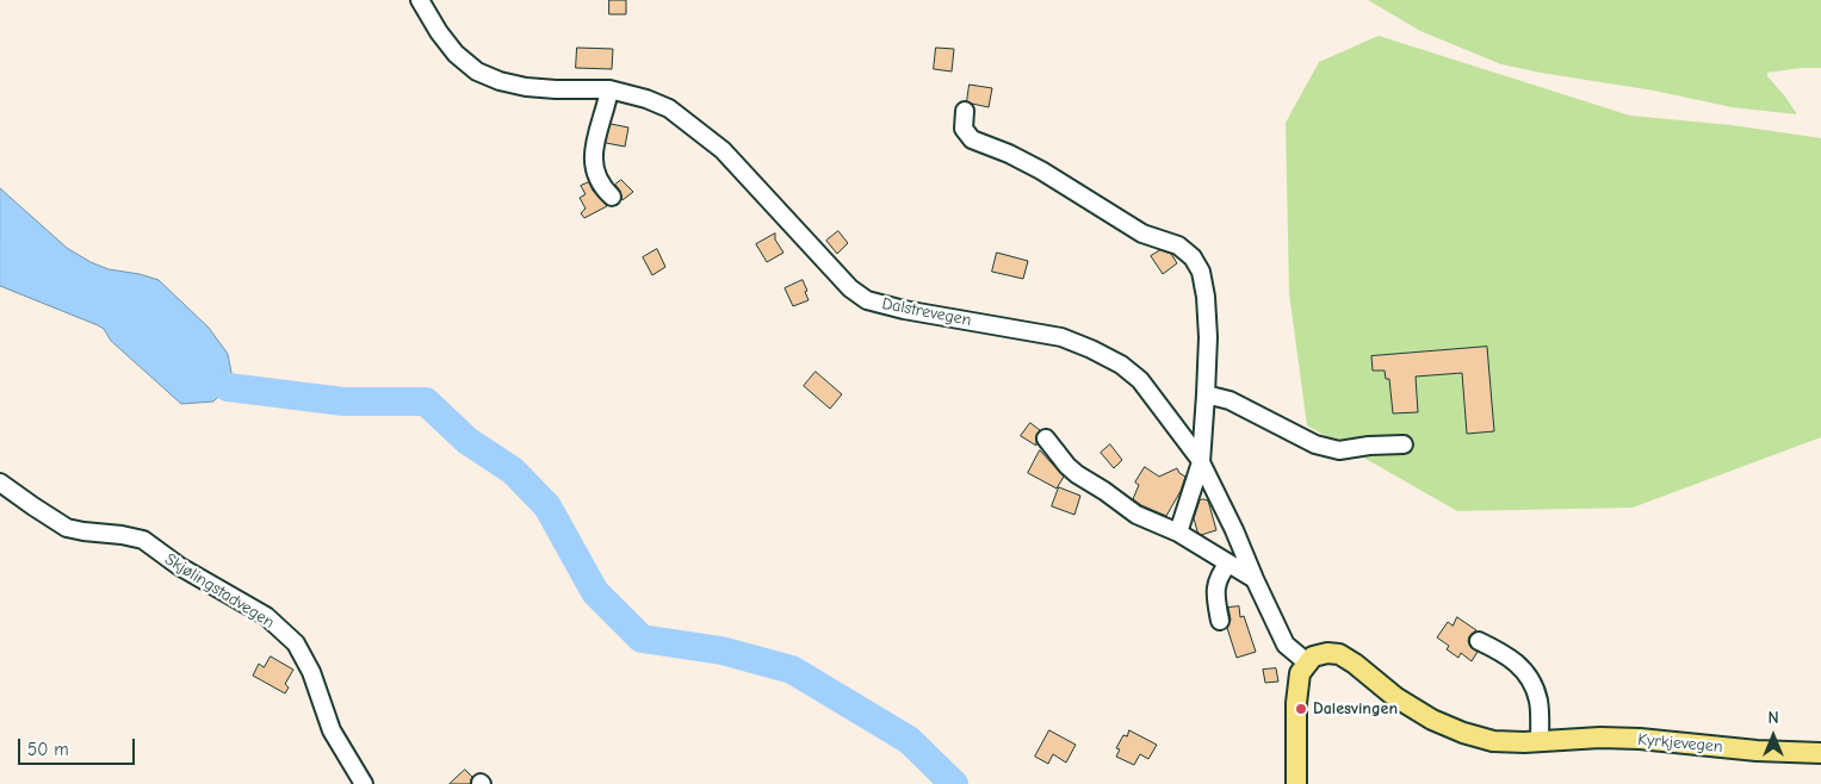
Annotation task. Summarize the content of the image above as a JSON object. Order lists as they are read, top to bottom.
{
  "streets": {
    "main road": ["Kyrkjevegen"],
    "street": ["Dalstrevegen", "Skjølingstadvegen"]
  },
  "crossings": [
    ["Dalstrevegen", "Kyrkjevegen"]
  ],
  "places": ["Dalesvingen"],
  "scale_bar": "50 m",
  "north": "top"
}
